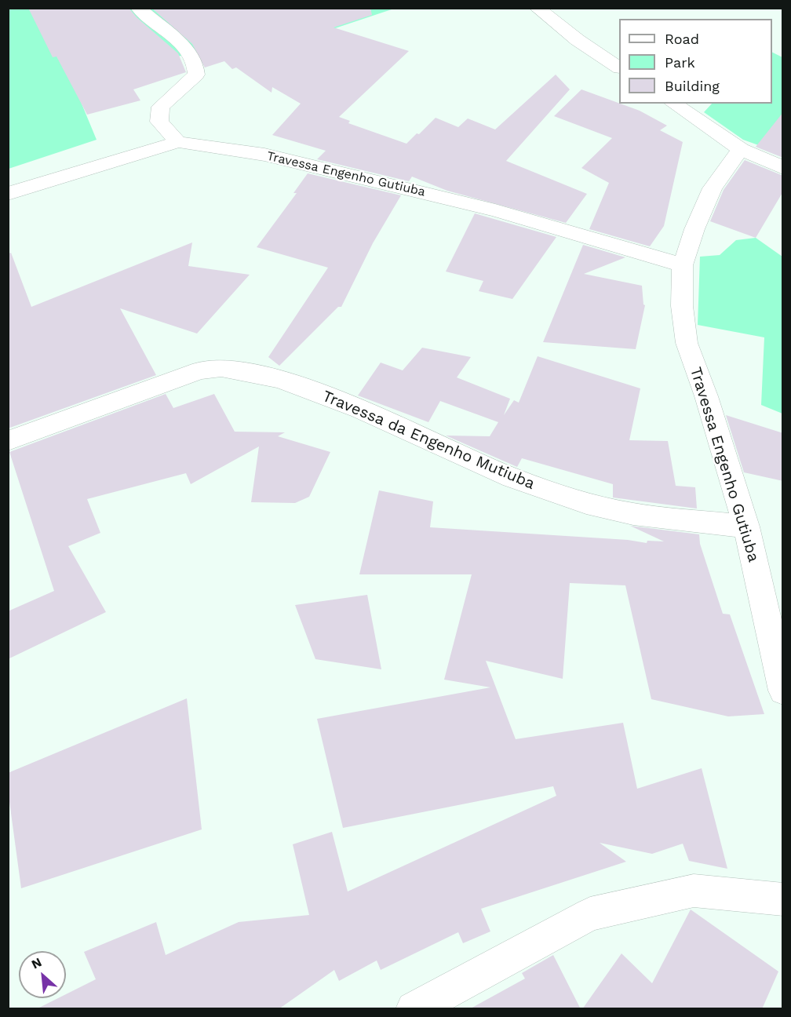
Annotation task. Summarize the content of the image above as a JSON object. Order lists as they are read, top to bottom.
{
  "streets": {
    "street": ["Travessa Engenho Gutiuba", "Travessa da Engenho Mutiuba"]
  },
  "crossings": [
    ["Travessa Engenho Gutiuba", "Travessa da Engenho Mutiuba"]
  ],
  "legend": ["Road", "Park", "Building"],
  "north": "top left"
}
